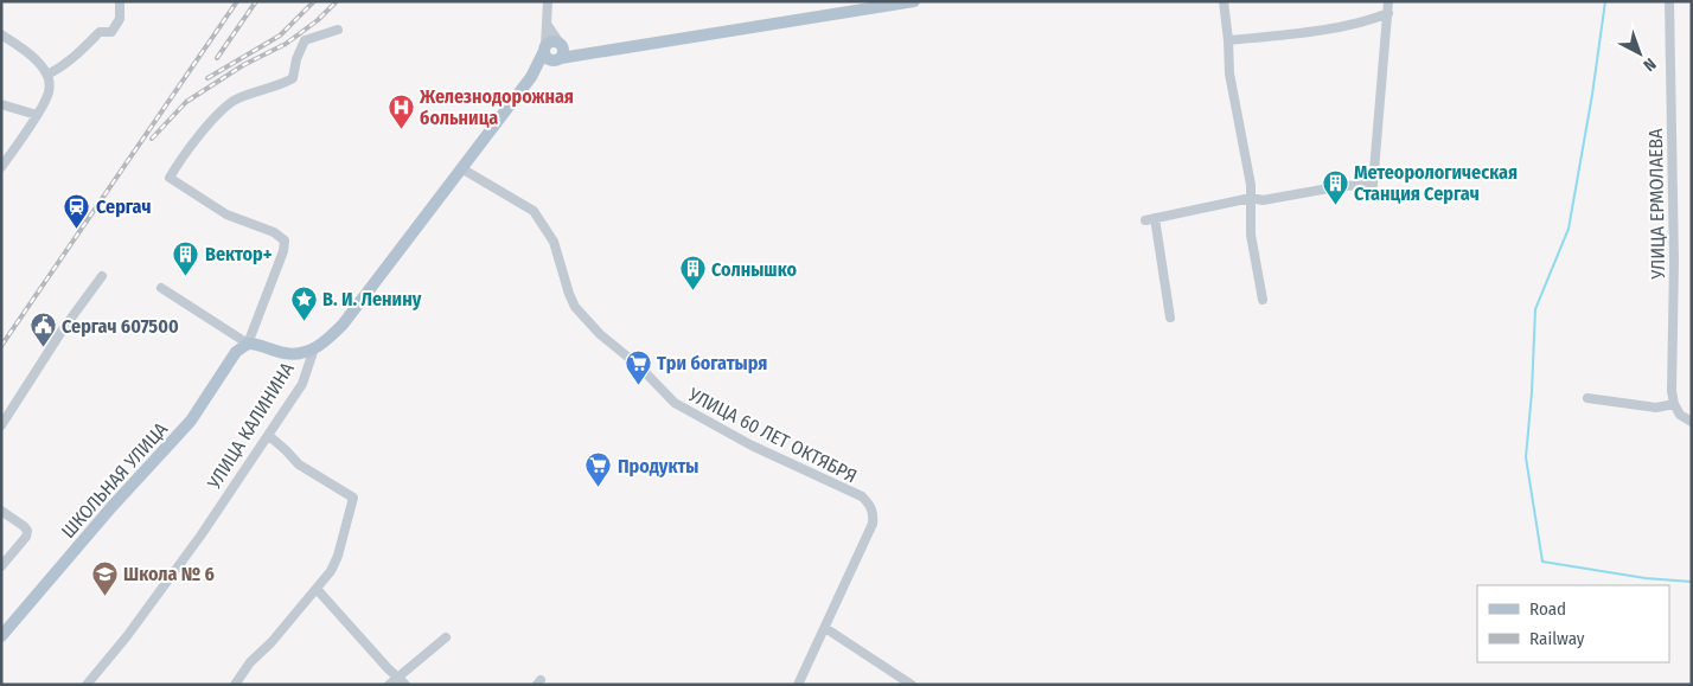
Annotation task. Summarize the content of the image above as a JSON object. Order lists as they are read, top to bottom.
{
  "streets": {
    "main road": ["УЛИЦА КАЛИНИНА", "ШКОЛЬНАЯ УЛИЦА"],
    "street": ["УЛИЦА ЕРМОЛАЕВА", "УЛИЦА 60 ЛЕТ ОКТЯБРЯ"]
  },
  "crossings": [
    ["УЛИЦА КАЛИНИНА", "УЛИЦА 60 ЛЕТ ОКТЯБРЯ"]
  ],
  "places": {
    "hospital": ["Железнодорожная больница"],
    "building": ["Метеорологическая Станция Сергач", "Вектор+", "Солнышко"],
    "station": ["Сергач"],
    "place": ["В. И. Ленину"],
    "public building": ["Сергач 607500"],
    "supermarket": ["Три богатыря", "Продукты"],
    "school or university": ["Школа № 6"]
  },
  "legend": ["Road", "Railway"],
  "north": "bottom right"
}
